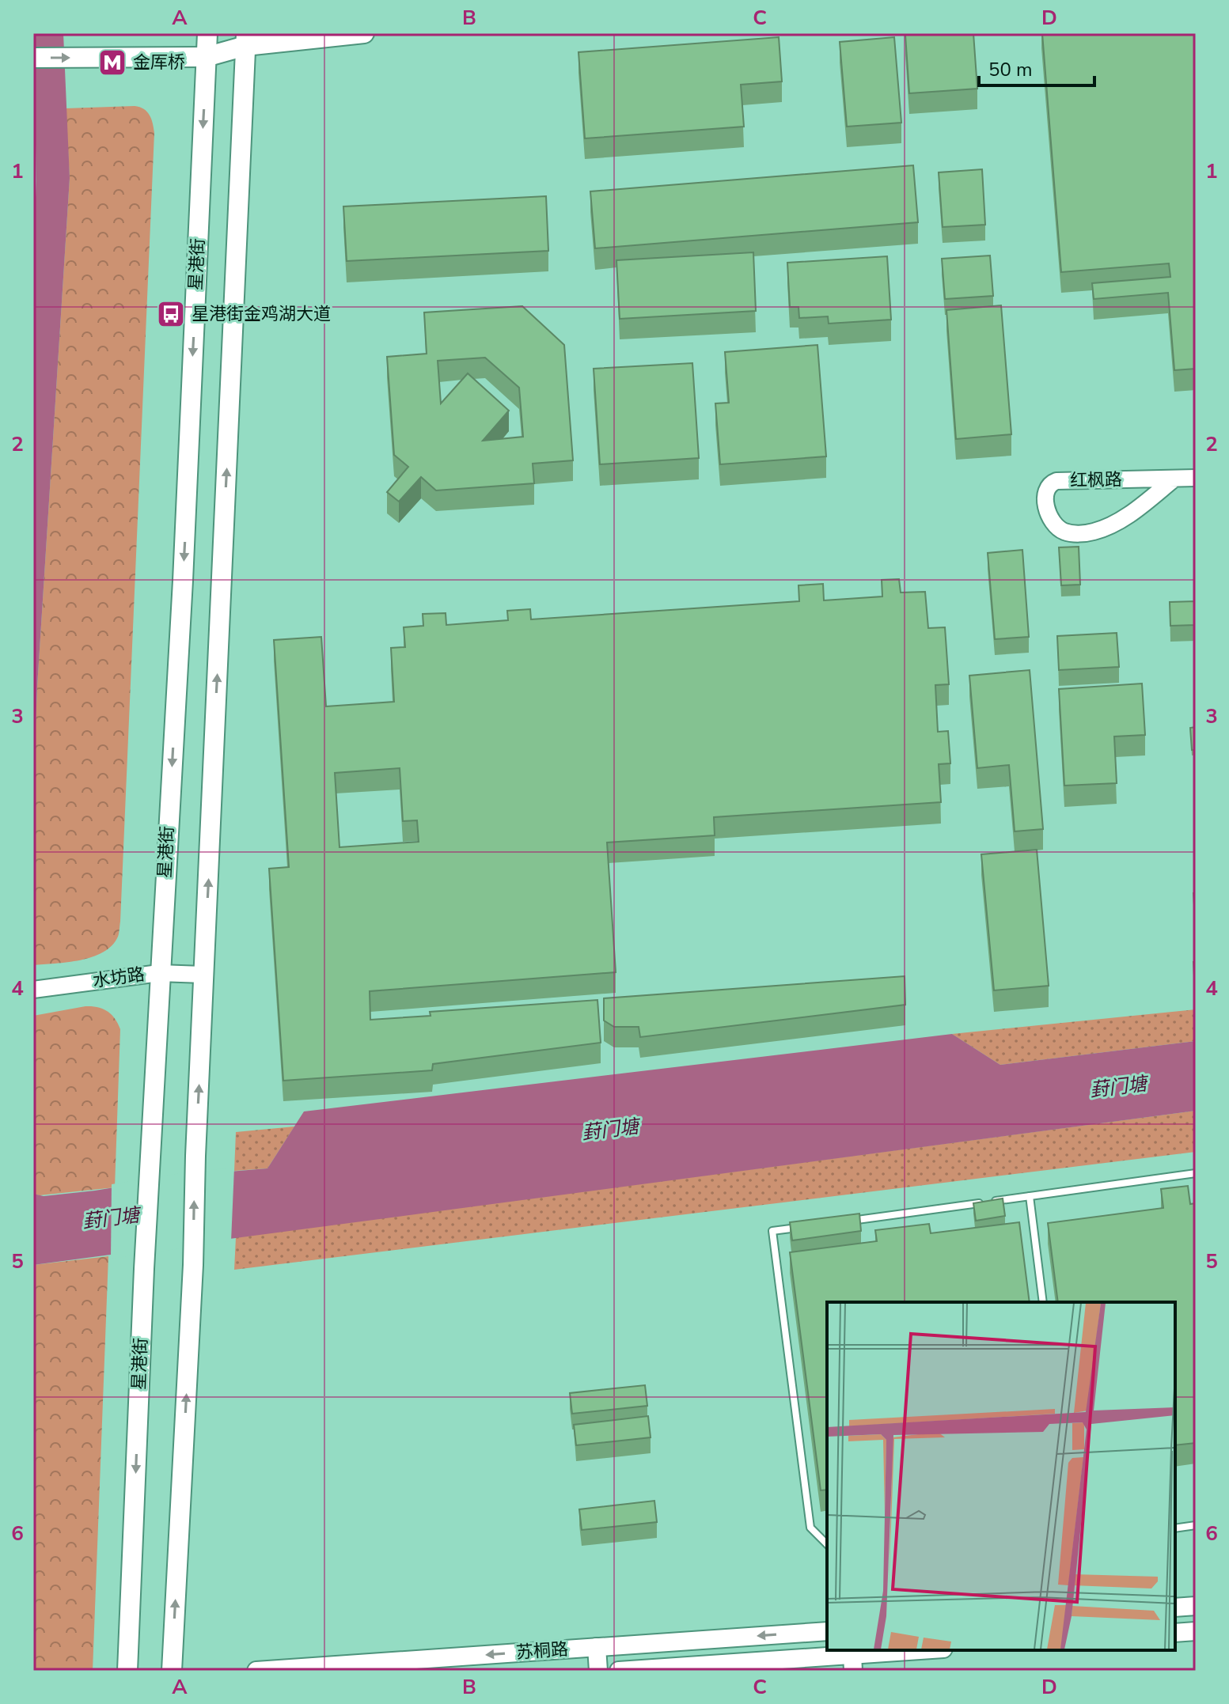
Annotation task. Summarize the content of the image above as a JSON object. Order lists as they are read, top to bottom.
{
  "streets": {
    "main road": ["星港街", "苏桐路"],
    "street": ["红枫路", "水坊路"]
  },
  "crossings": [
    ["星港街", "水坊路"]
  ],
  "water": ["葑门塘"],
  "places": {
    "metro station": ["金厍桥"],
    "bus stop": ["星港街金鸡湖大道"]
  },
  "scale_bar": "50 m",
  "grid": {
    "columns": [
      "A",
      "B",
      "C",
      "D"
    ],
    "rows": [
      "1",
      "2",
      "3",
      "4",
      "5",
      "6"
    ]
  }
}
